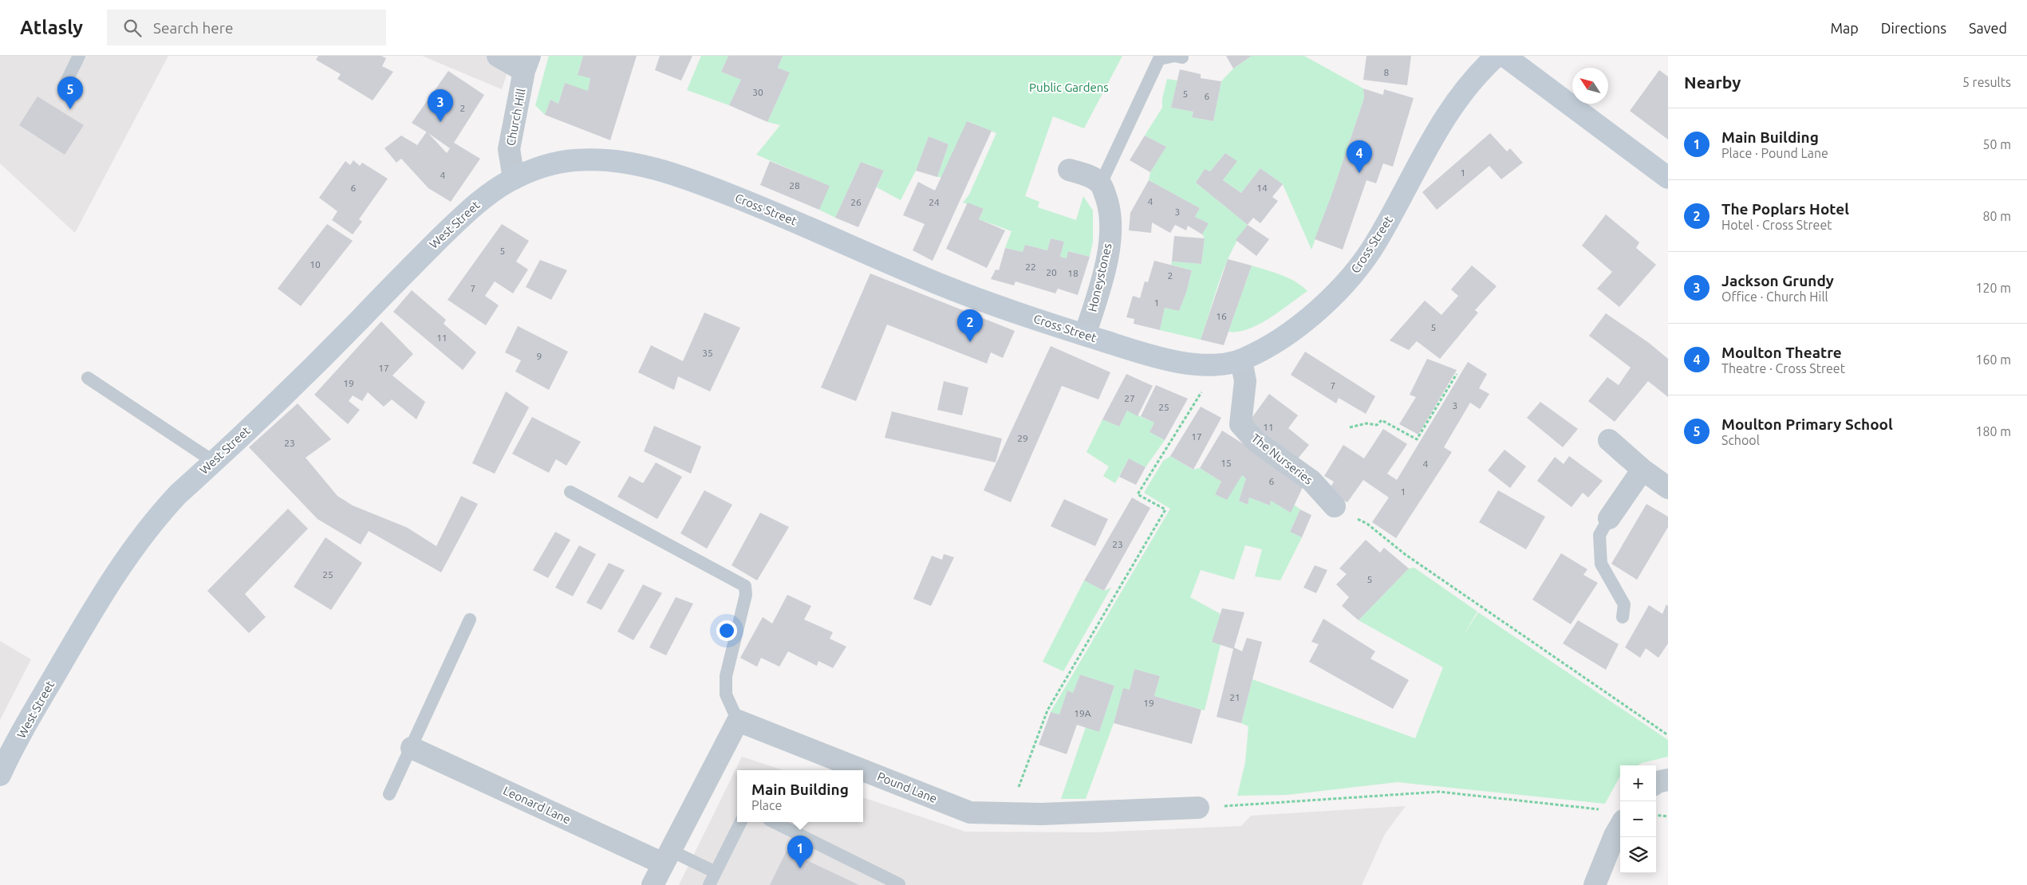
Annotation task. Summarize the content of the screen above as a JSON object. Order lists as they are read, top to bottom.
{
  "streets": {
    "street": [
      "Church Hill",
      "Cross Street",
      "West Street",
      "Honeystones",
      "The Nurseries",
      "Pound Lane",
      "Leonard Lane"
    ]
  },
  "crossings": [
    ["Church Hill", "Cross Street"],
    ["Church Hill", "West Street"],
    ["Cross Street", "West Street"],
    ["Cross Street", "Honeystones"],
    ["Cross Street", "The Nurseries"]
  ],
  "parks": ["Public Gardens"],
  "house_numbers": [
    "8",
    "30",
    "5",
    "6",
    "2",
    "1",
    "4",
    "28",
    "6",
    "14",
    "4",
    "26",
    "24",
    "3",
    "5",
    "10",
    "22",
    "20",
    "18",
    "2",
    "7",
    "1",
    "16",
    "5",
    "11",
    "35",
    "9",
    "17",
    "19",
    "7",
    "27",
    "3",
    "25",
    "11",
    "17",
    "29",
    "23",
    "15",
    "4",
    "6",
    "1",
    "23",
    "25",
    "5",
    "21",
    "19",
    "19A"
  ],
  "north": "top left",
  "page": {
    "header": "Atlasly",
    "search": "Search here",
    "nav": ["Map", "Directions", "Saved"],
    "heading": ["Nearby", "5 results"],
    "pins": [
      "5",
      "3",
      "4",
      "2",
      "1"
    ],
    "list": [
      {
        "mark": "1",
        "name": "Main Building",
        "note": "Place · Pound Lane",
        "value": "50 m"
      },
      {
        "mark": "2",
        "name": "The Poplars Hotel",
        "note": "Hotel · Cross Street",
        "value": "80 m"
      },
      {
        "mark": "3",
        "name": "Jackson Grundy",
        "note": "Office · Church Hill",
        "value": "120 m"
      },
      {
        "mark": "4",
        "name": "Moulton Theatre",
        "note": "Theatre · Cross Street",
        "value": "160 m"
      },
      {
        "mark": "5",
        "name": "Moulton Primary School",
        "note": "School",
        "value": "180 m"
      }
    ],
    "map_buttons": ["+", "−"],
    "popup": ["Main Building", "Place"]
  }
}
